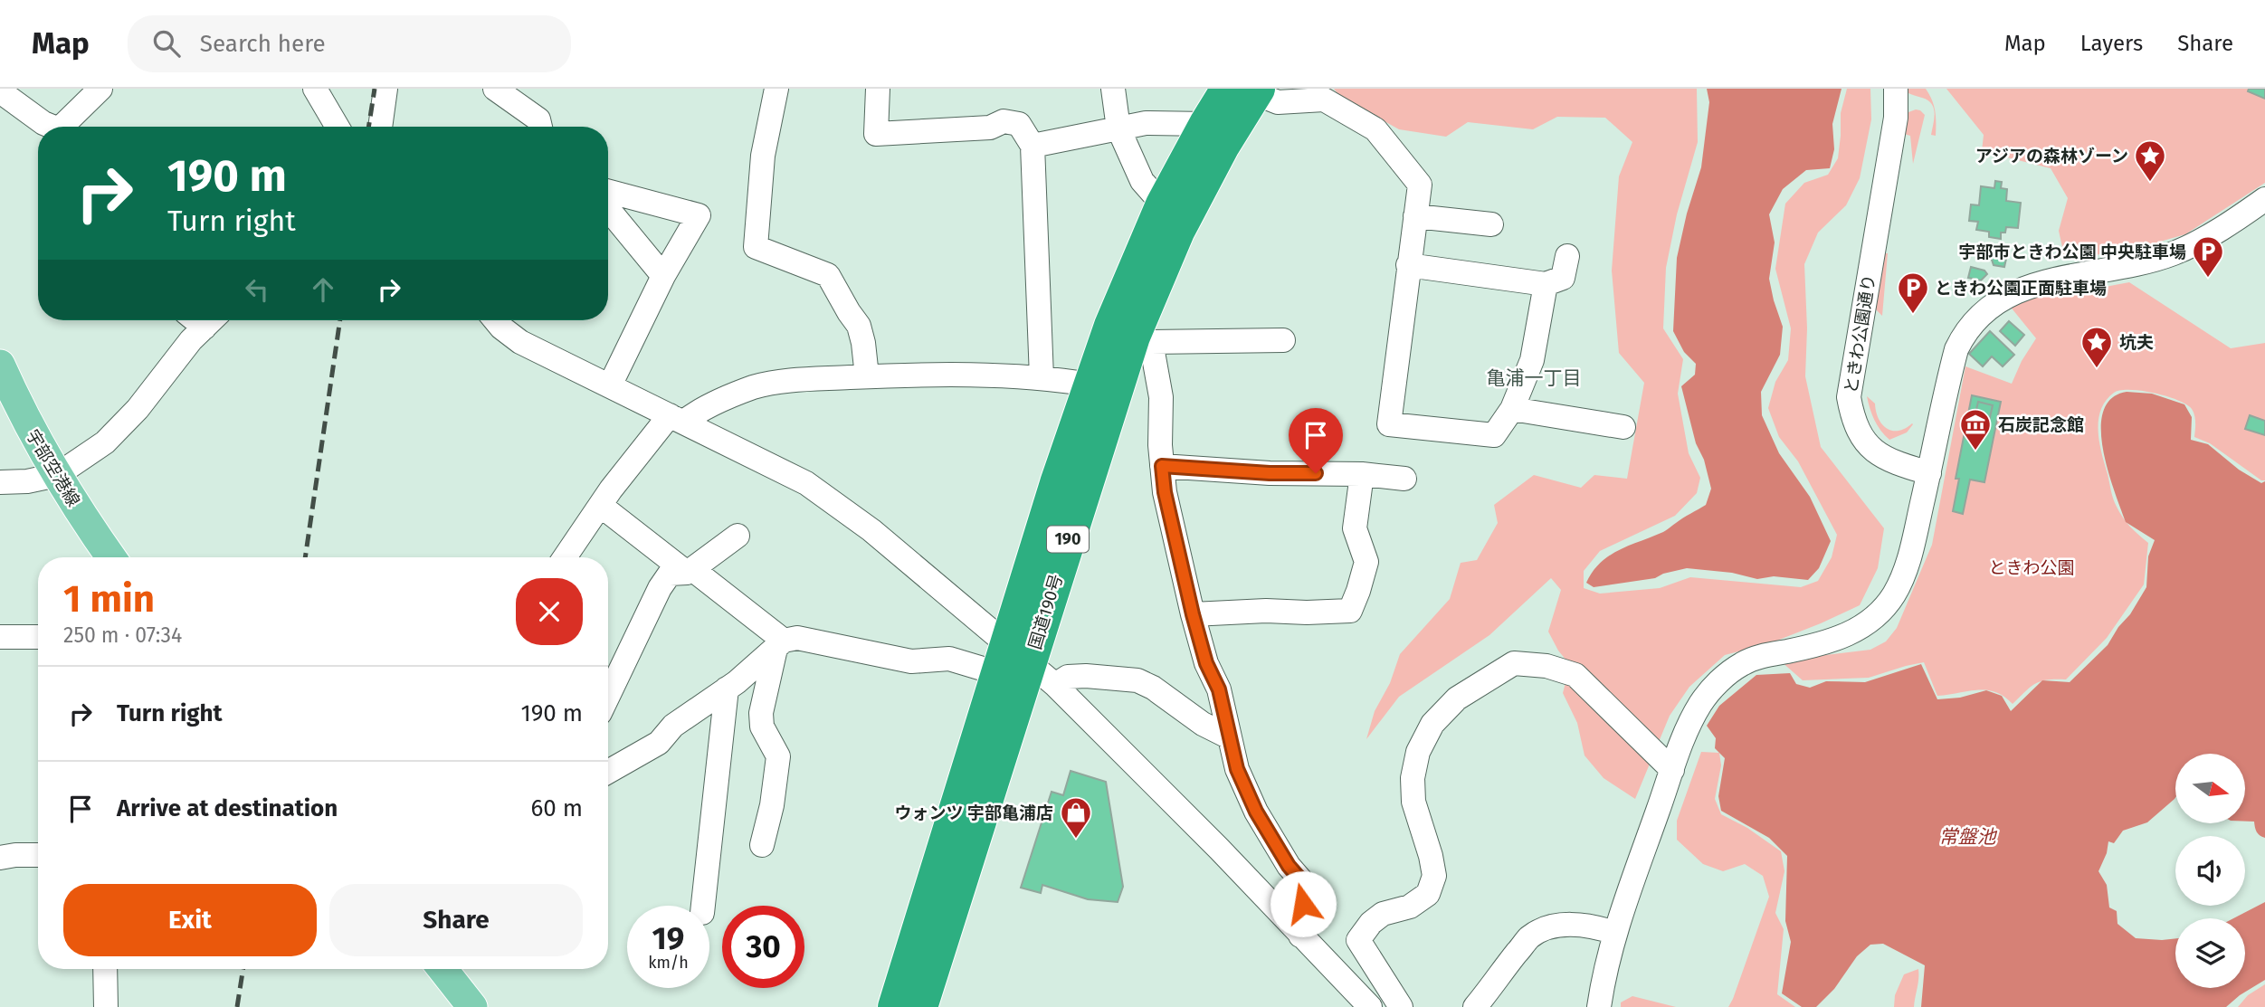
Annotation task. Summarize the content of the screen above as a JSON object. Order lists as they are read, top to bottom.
{
  "streets": {
    "highway": ["190", "国道190号"],
    "main road": ["宇部空港線"],
    "street": ["ときわ公園通り"]
  },
  "districts": ["亀浦一丁目"],
  "water": ["常盤池"],
  "parks": ["ときわ公園"],
  "places": {
    "place": ["アジアの森林ゾーン", "坑夫"],
    "parking": ["宇部市ときわ公園 中央駐車場", "ときわ公園正面駐車場"],
    "museum": ["石炭記念館"],
    "shop": ["ウォンツ 宇部亀浦店"]
  },
  "north": "right",
  "page": {
    "header": "Map",
    "search": "Search here",
    "nav": ["Map", "Layers", "Share"],
    "turn": ["190 m", "Turn right"],
    "heading": ["1 min", "250 m · 07:34"],
    "list": [
      {
        "name": "Turn right",
        "value": "190 m"
      },
      {
        "name": "Arrive at destination",
        "value": "60 m"
      }
    ],
    "buttons": ["Exit", "Share"],
    "speed": "19 km/h",
    "limit": "30"
  }
}
